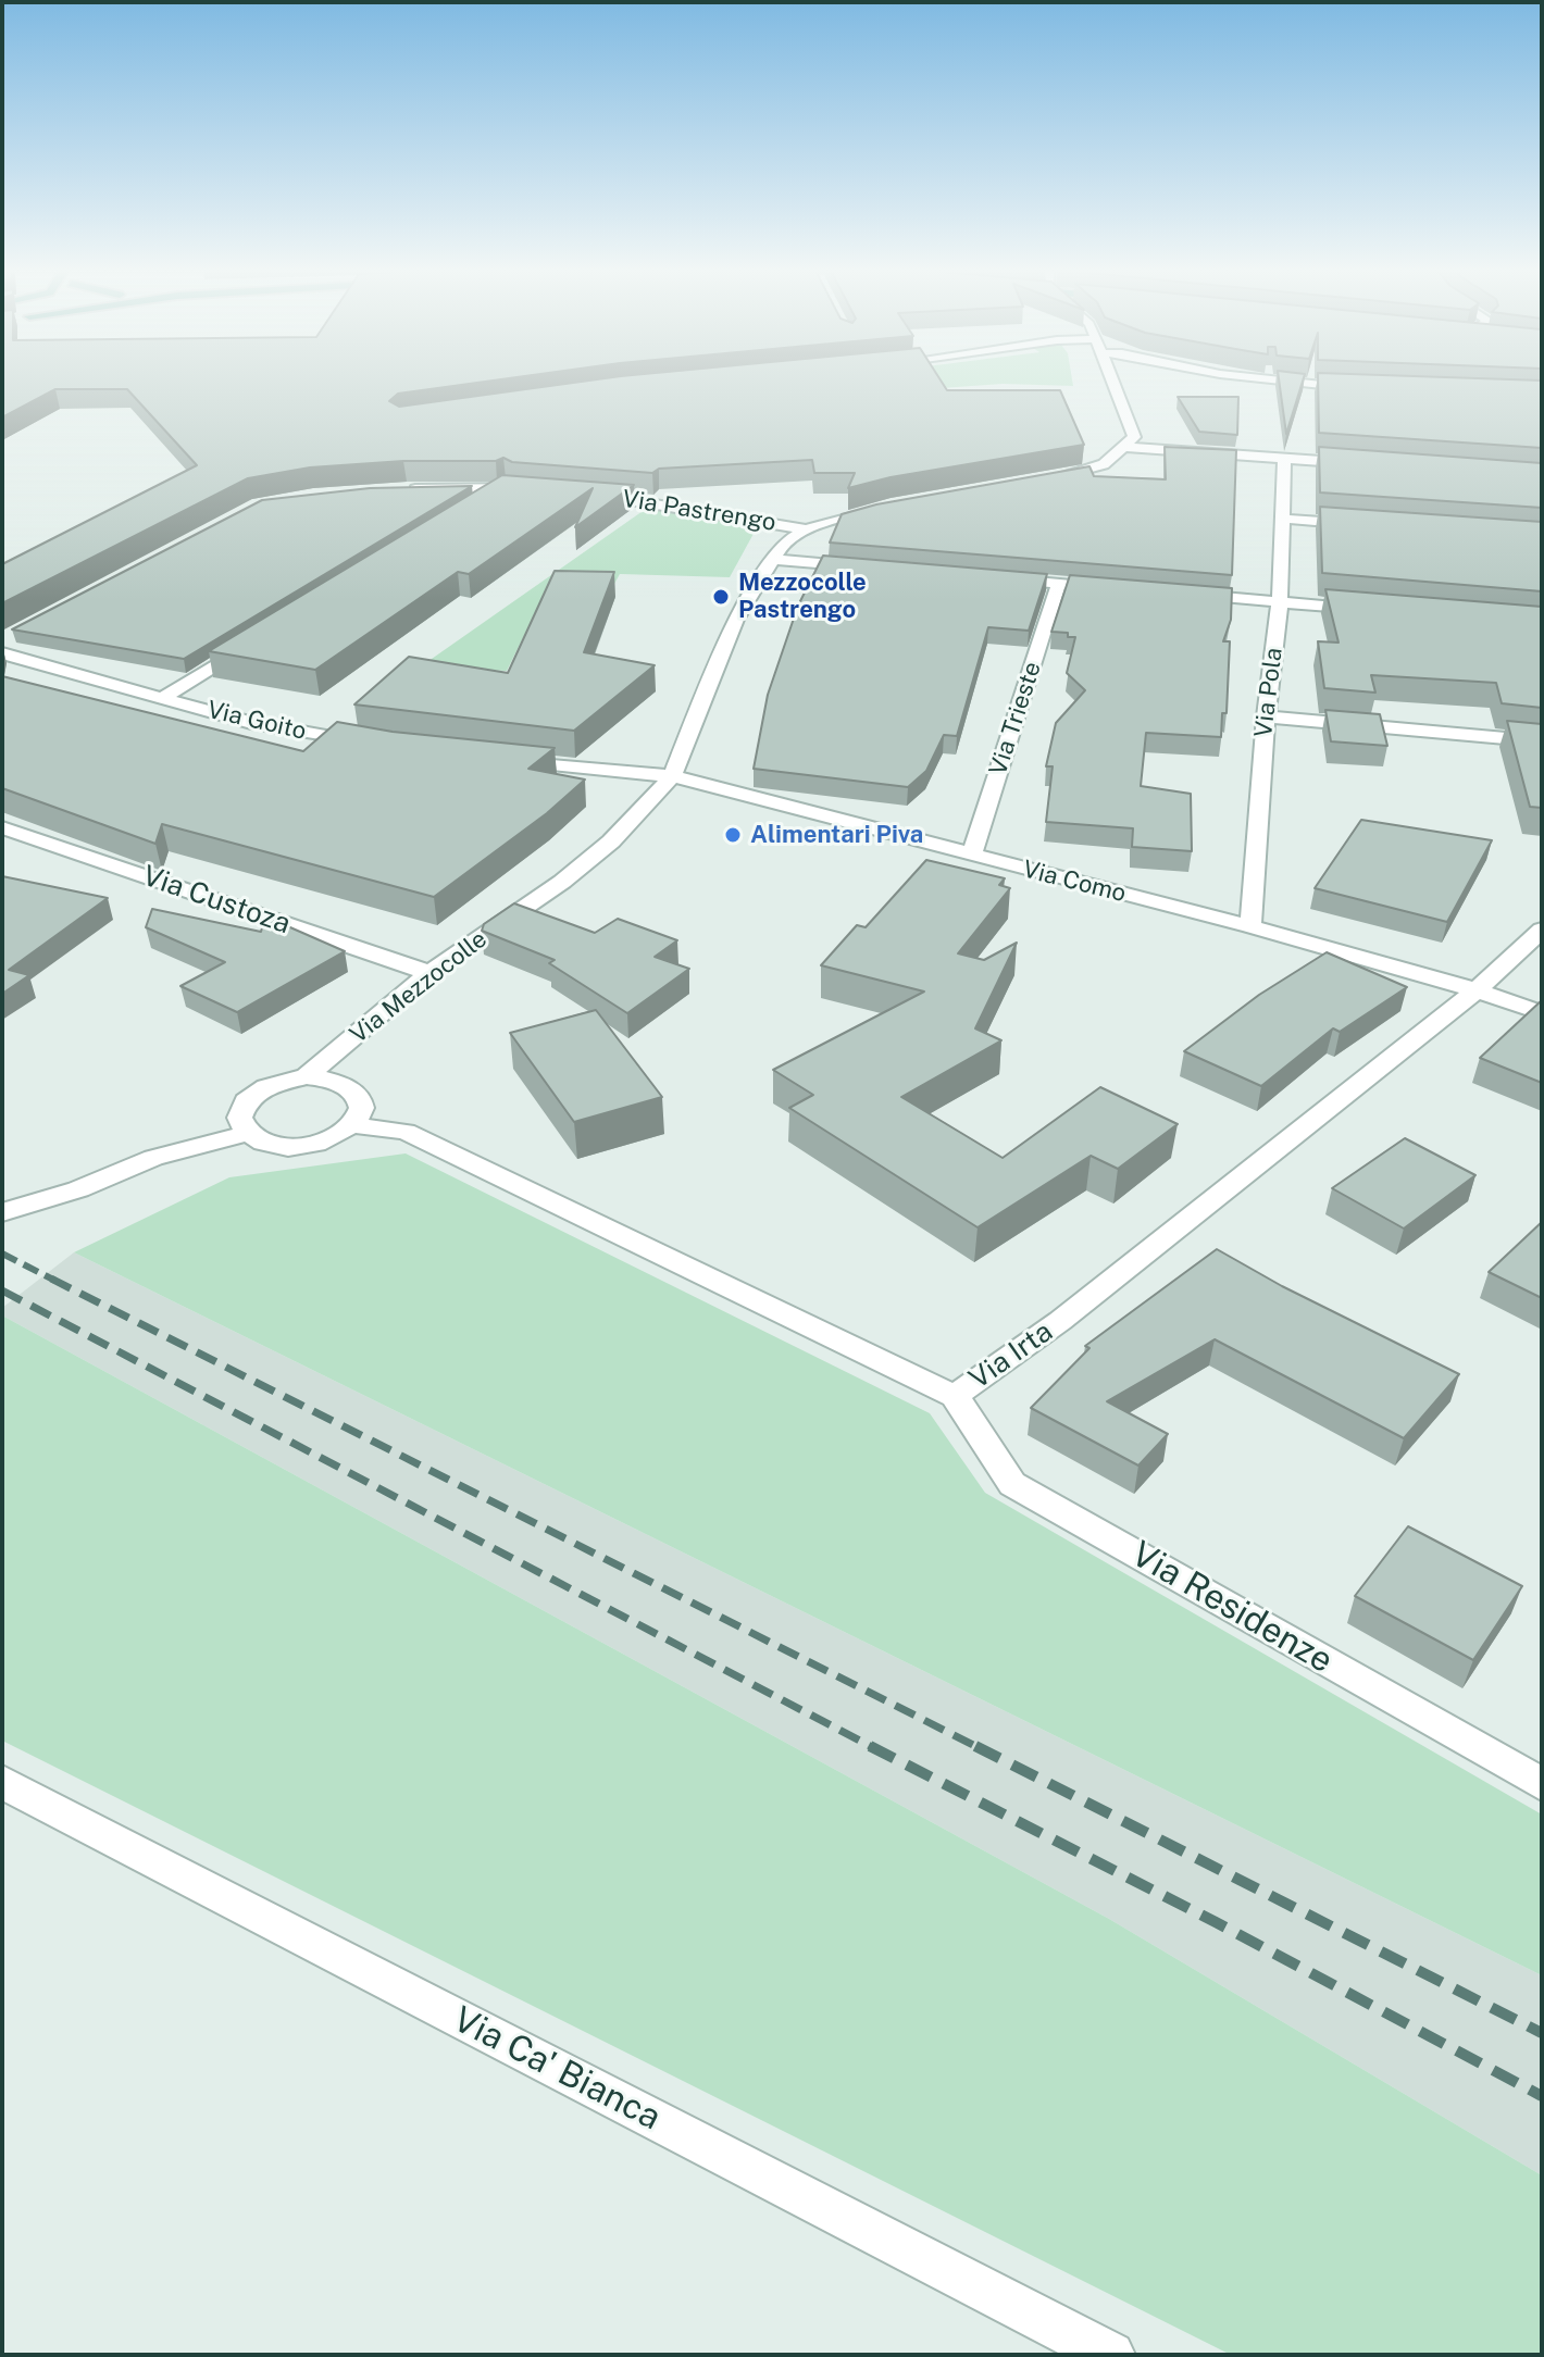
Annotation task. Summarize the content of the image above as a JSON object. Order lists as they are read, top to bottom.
{
  "streets": {
    "street": [
      "Via Pastrengo",
      "Via Pola",
      "Via Trieste",
      "Via Goito",
      "Via Como",
      "Via Custoza",
      "Via Mezzocolle",
      "Via Irta",
      "Via Residenze",
      "Via Ca' Bianca"
    ]
  },
  "crossings": [
    ["Via Pastrengo", "Via Mezzocolle"],
    ["Via Pola", "Via Como"],
    ["Via Trieste", "Via Como"],
    ["Via Como", "Via Mezzocolle"],
    ["Via Como", "Via Irta"],
    ["Via Custoza", "Via Mezzocolle"],
    ["Via Mezzocolle", "Via Irta"],
    ["Via Irta", "Via Residenze"]
  ],
  "places": ["Mezzocolle Pastrengo", "Alimentari Piva"]
}
